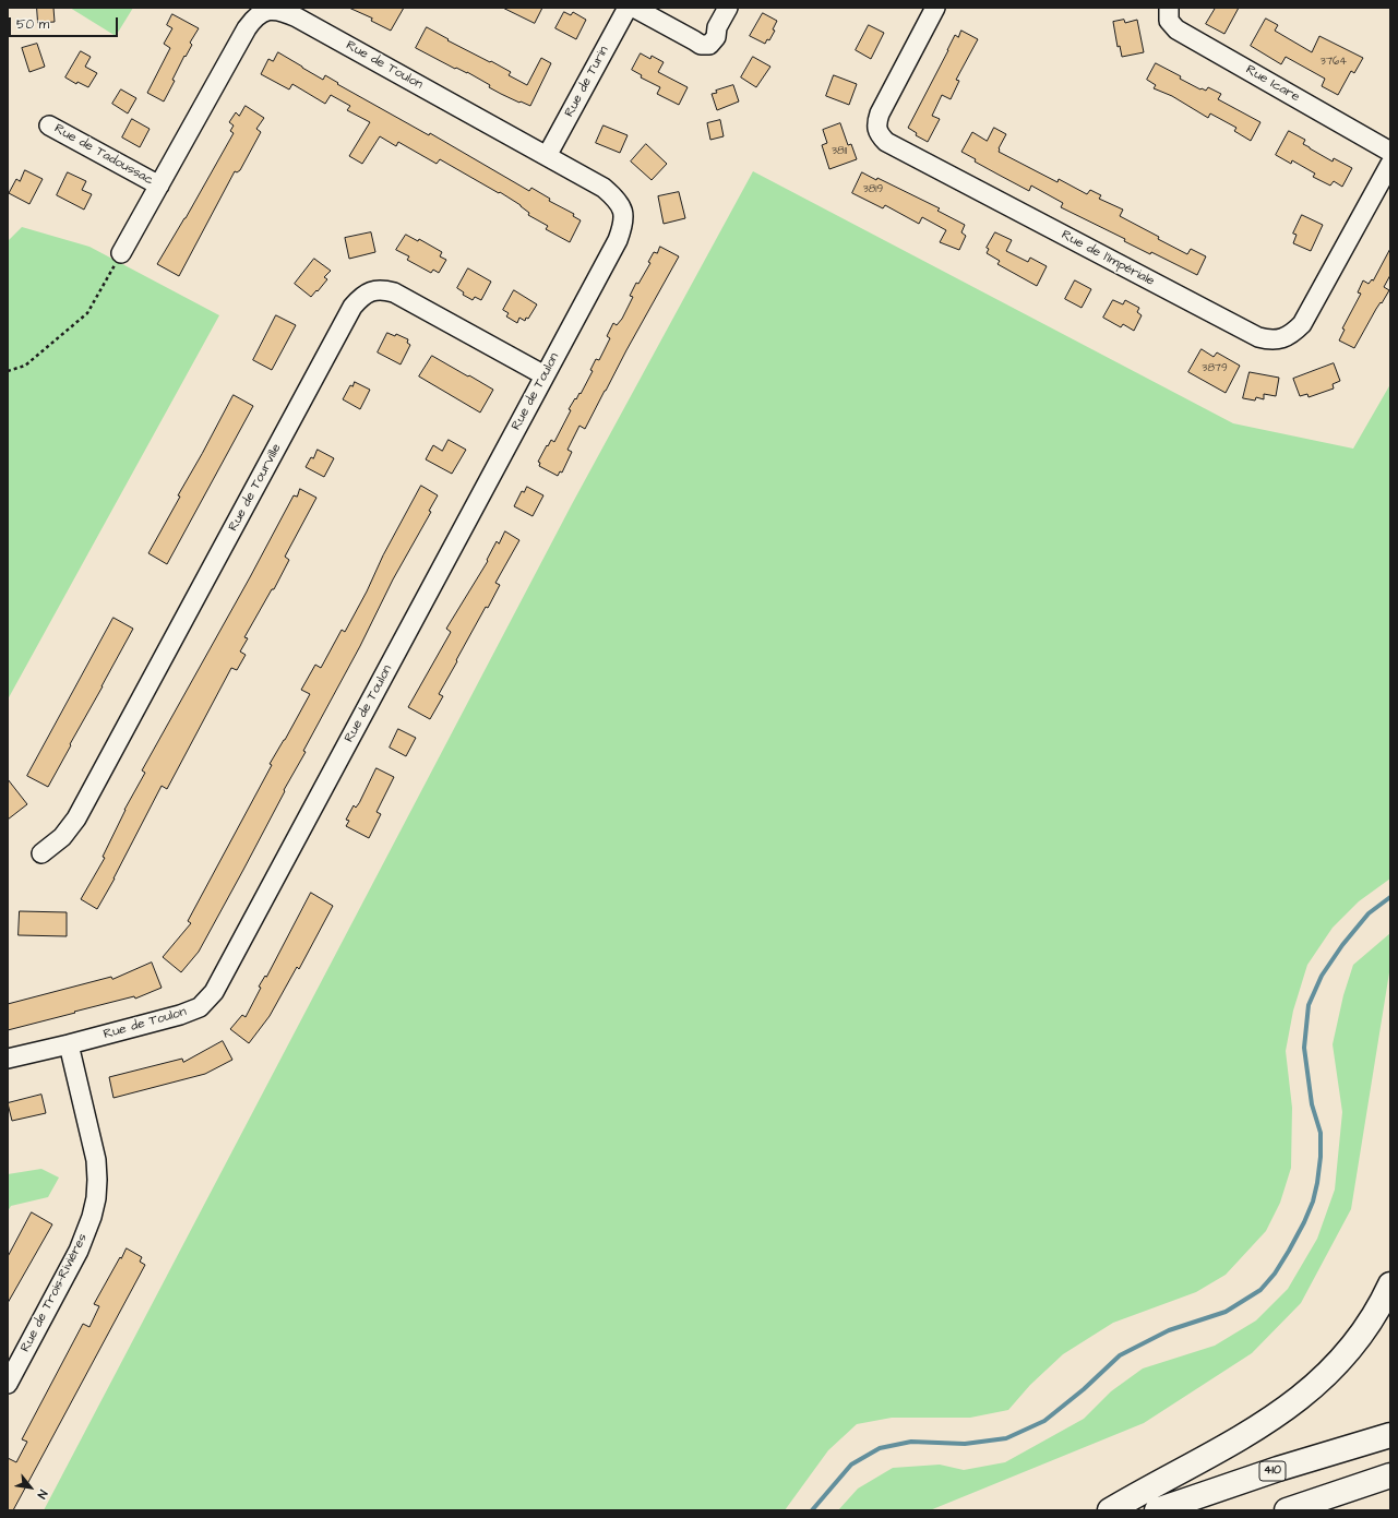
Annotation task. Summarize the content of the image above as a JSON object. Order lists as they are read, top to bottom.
{
  "streets": {
    "highway": ["410"],
    "street": [
      "Rue de Toulon",
      "Rue de Turin",
      "Rue Icare",
      "Rue de Tadoussac",
      "Rue de l'Impériale",
      "Rue de Tourville",
      "Rue de Trois-Rivières"
    ]
  },
  "crossings": [
    ["Rue de Toulon", "Rue de Turin"],
    ["Rue de Toulon", "Rue de Tadoussac"],
    ["Rue de Toulon", "Rue de Tourville"],
    ["Rue de Toulon", "Rue de Trois-Rivières"]
  ],
  "house_numbers": [
    "3764",
    "3811",
    "3819",
    "3879"
  ],
  "scale_bar": "50 m",
  "north": "bottom right"
}
